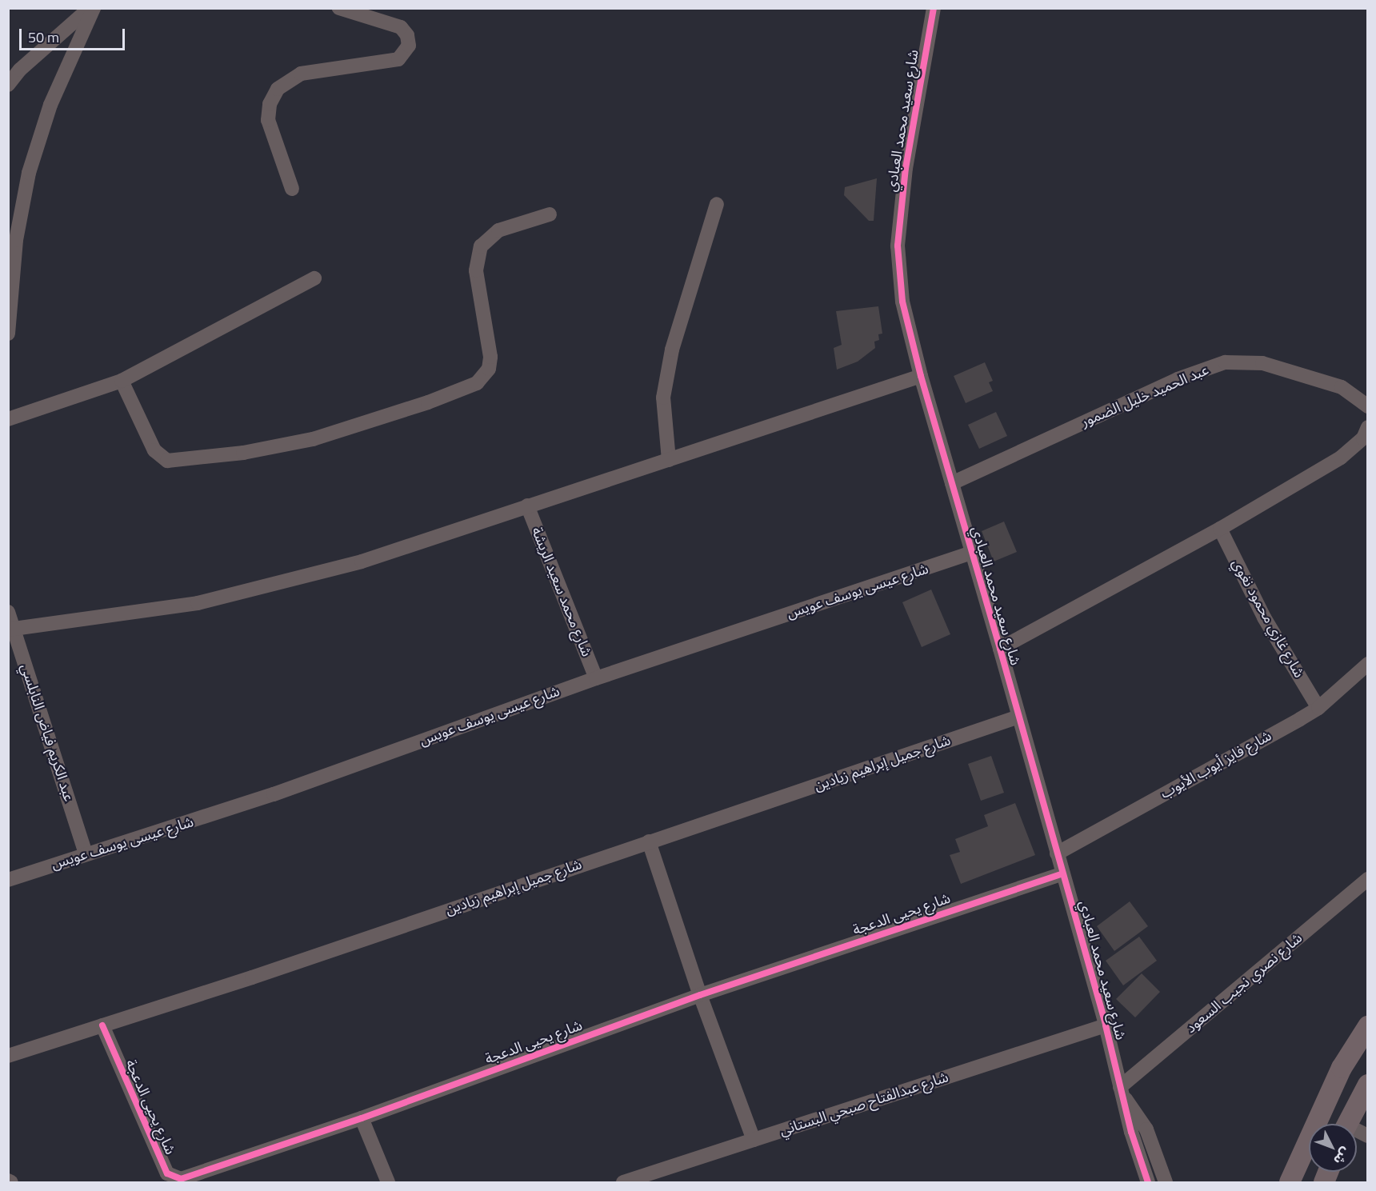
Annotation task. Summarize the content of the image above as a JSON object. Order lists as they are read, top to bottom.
{
  "streets": {
    "street": [
      "شارع سعيد محمد العبادي",
      "عبد الحميد خليل الضمور",
      "شارع عيسى يوسف عويس",
      "شارع محمد سعيد الريشة",
      "شارع غازي محمود نغوي",
      "عبد الكريم فياض النابلسي",
      "شارع جميل إبراهيم زيادين",
      "شارع فايز أيوب الأيوب",
      "شارع يحيى الدعجة",
      "شارع نصري نجيب السعود",
      "شارع عبدالفتاح صبحي البستاني"
    ]
  },
  "crossings": [
    ["شارع سعيد محمد العبادي", "عبد الحميد خليل الضمور"],
    ["شارع سعيد محمد العبادي", "شارع عيسى يوسف عويس"],
    ["شارع سعيد محمد العبادي", "شارع جميل إبراهيم زيادين"],
    ["شارع سعيد محمد العبادي", "شارع فايز أيوب الأيوب"],
    ["شارع سعيد محمد العبادي", "شارع يحيى الدعجة"],
    ["شارع سعيد محمد العبادي", "شارع نصري نجيب السعود"],
    ["شارع سعيد محمد العبادي", "شارع عبدالفتاح صبحي البستاني"],
    ["شارع عيسى يوسف عويس", "شارع محمد سعيد الريشة"],
    ["شارع عيسى يوسف عويس", "عبد الكريم فياض النابلسي"],
    ["شارع غازي محمود نغوي", "شارع فايز أيوب الأيوب"],
    ["شارع جميل إبراهيم زيادين", "شارع يحيى الدعجة"]
  ],
  "scale_bar": "50 m",
  "north": "bottom right"
}
